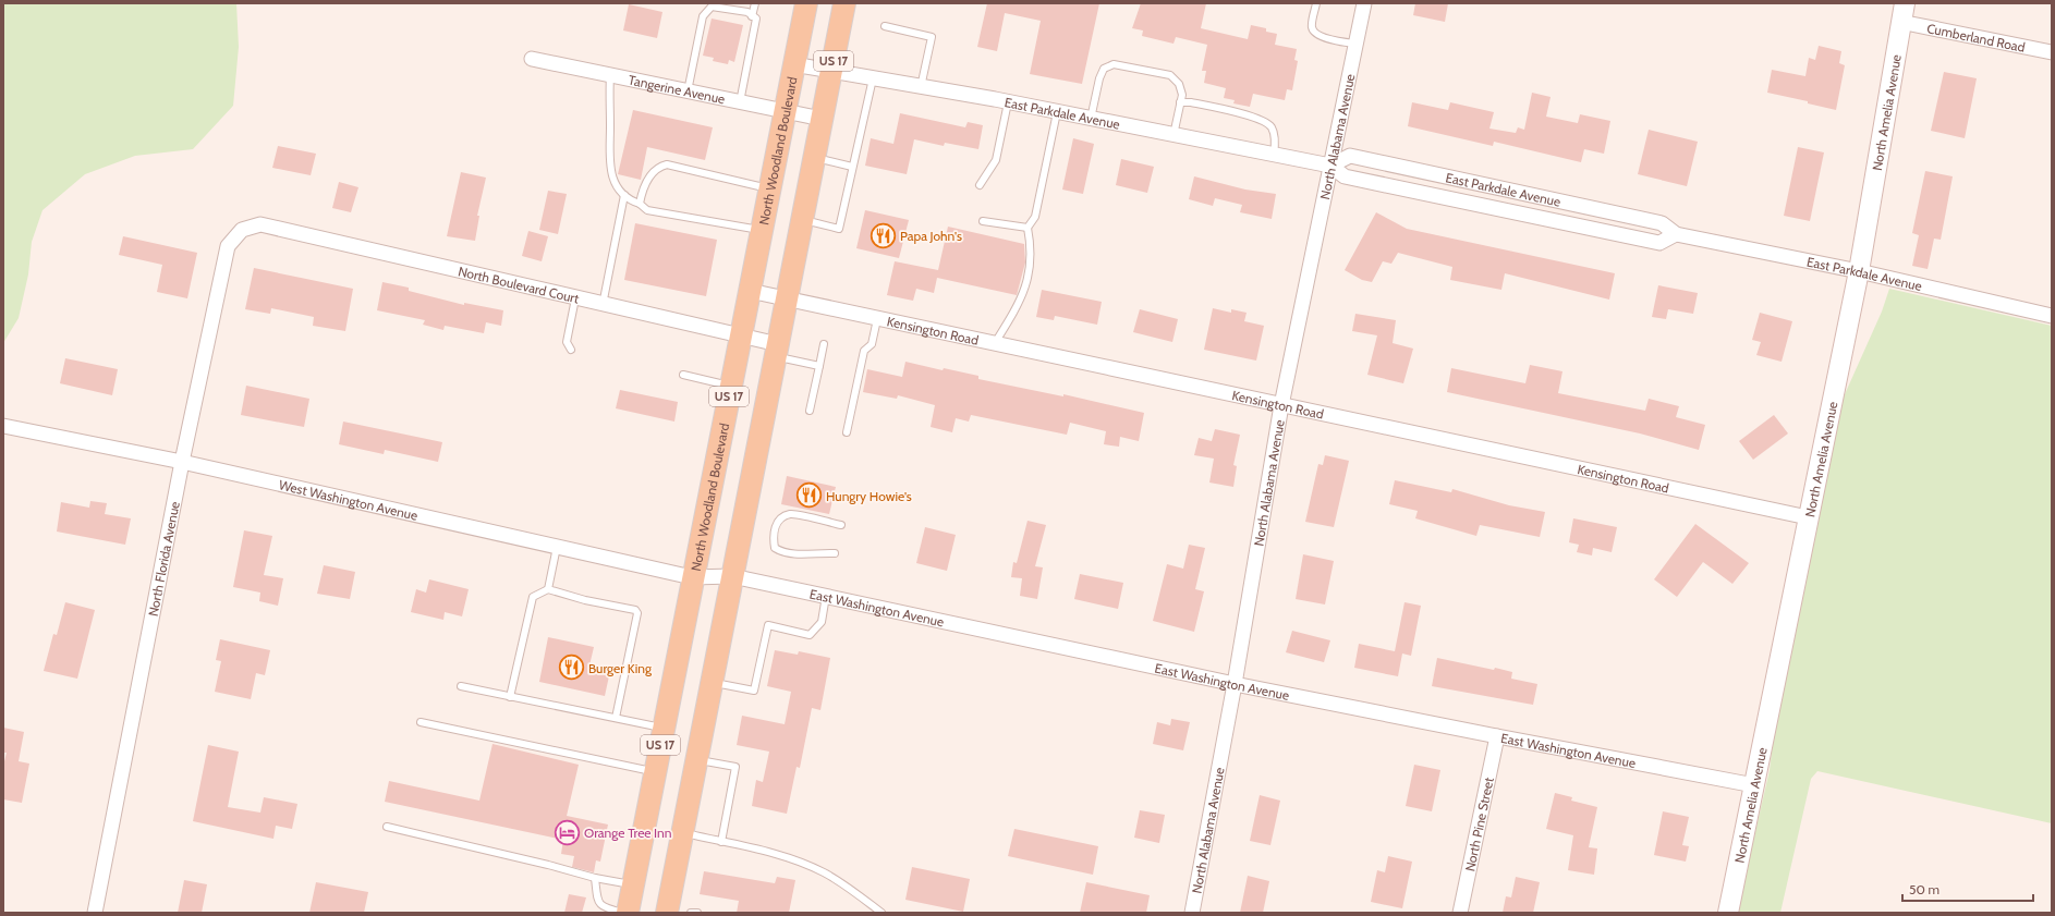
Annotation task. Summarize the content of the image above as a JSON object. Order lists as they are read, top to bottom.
{
  "streets": {
    "main road": ["US 17", "North Amelia Avenue", "North Woodland Boulevard"],
    "street": [
      "Cumberland Road",
      "Tangerine Avenue",
      "East Parkdale Avenue",
      "North Alabama Avenue",
      "North Boulevard Court",
      "Kensington Road",
      "West Washington Avenue",
      "North Florida Avenue",
      "East Washington Avenue",
      "North Pine Street"
    ]
  },
  "crossings": [
    ["Cumberland Road", "North Amelia Avenue"],
    ["US 17", "Tangerine Avenue"],
    ["US 17", "East Parkdale Avenue"],
    ["US 17", "North Boulevard Court"],
    ["US 17", "Kensington Road"],
    ["US 17", "East Washington Avenue"],
    ["Tangerine Avenue", "North Woodland Boulevard"],
    ["North Amelia Avenue", "East Parkdale Avenue"],
    ["North Amelia Avenue", "Kensington Road"],
    ["North Amelia Avenue", "East Washington Avenue"],
    ["East Parkdale Avenue", "North Alabama Avenue"],
    ["East Parkdale Avenue", "North Woodland Boulevard"],
    ["North Alabama Avenue", "Kensington Road"],
    ["North Alabama Avenue", "East Washington Avenue"],
    ["North Woodland Boulevard", "North Boulevard Court"],
    ["North Woodland Boulevard", "Kensington Road"],
    ["North Woodland Boulevard", "West Washington Avenue"],
    ["North Woodland Boulevard", "East Washington Avenue"],
    ["North Boulevard Court", "North Florida Avenue"],
    ["West Washington Avenue", "North Florida Avenue"],
    ["West Washington Avenue", "East Washington Avenue"],
    ["East Washington Avenue", "North Pine Street"]
  ],
  "places": {
    "restaurant": ["Papa John's", "Hungry Howie's", "Burger King"],
    "hotel": ["Orange Tree Inn"]
  },
  "scale_bar": "50 m"
}
